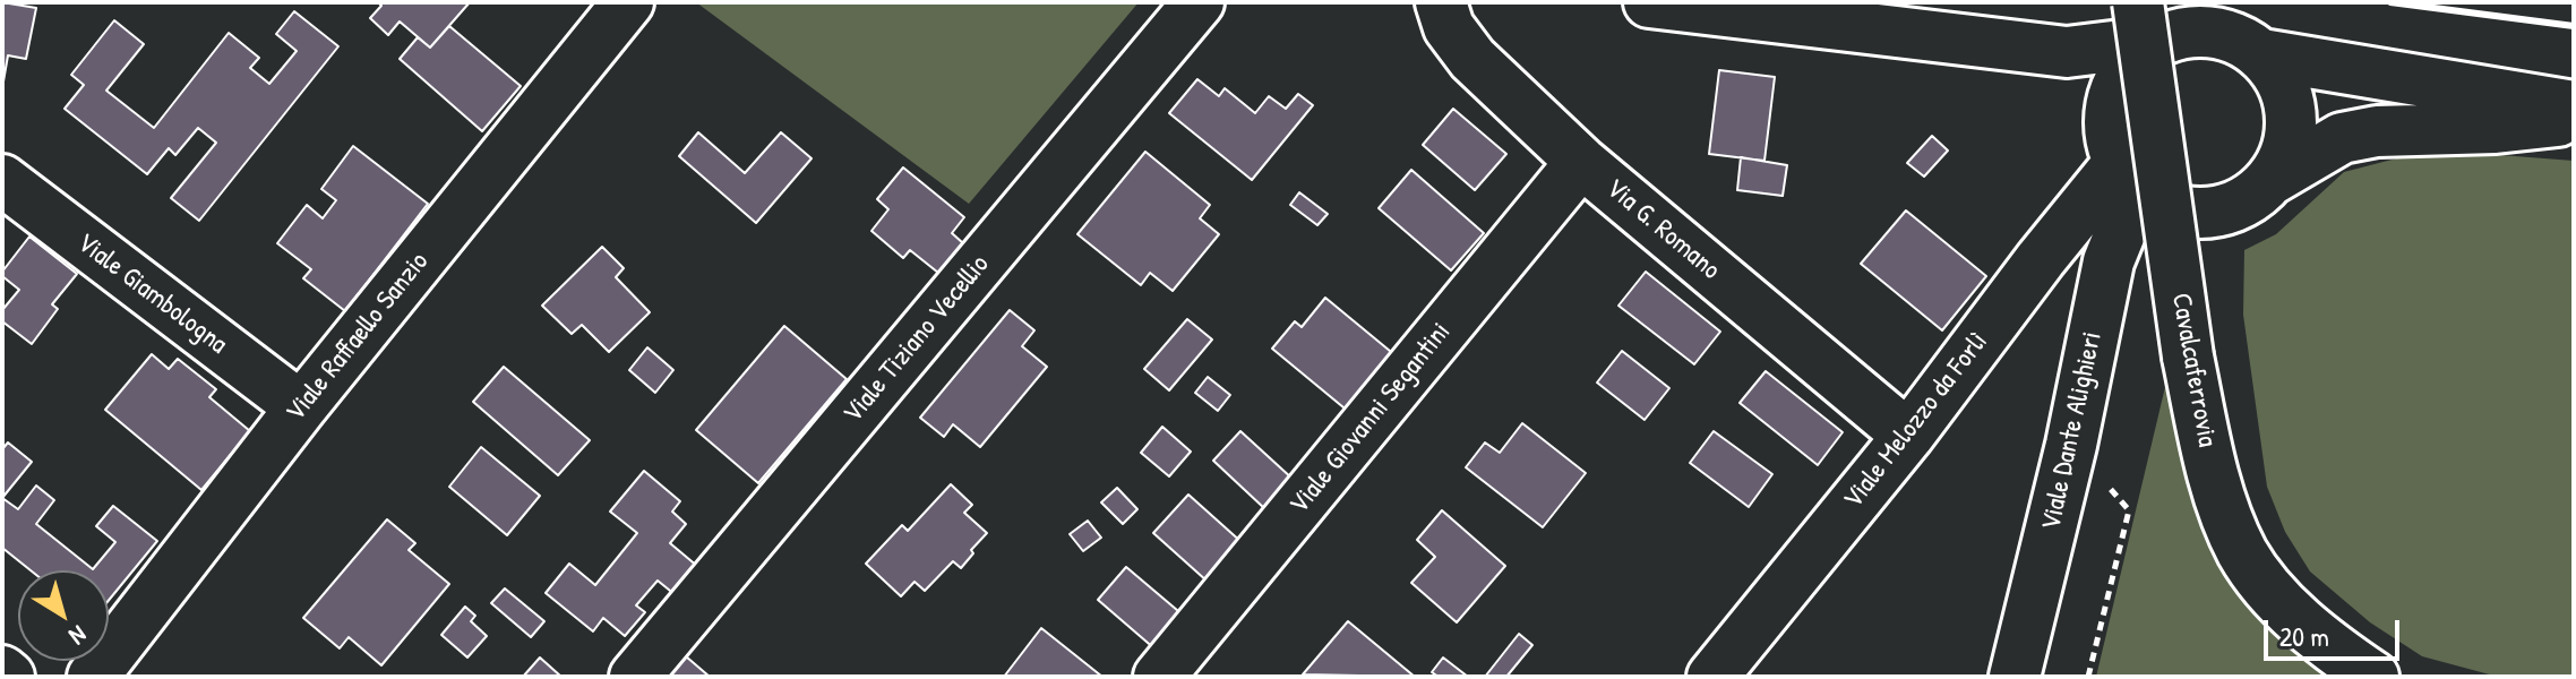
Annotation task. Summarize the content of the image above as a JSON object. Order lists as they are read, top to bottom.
{
  "streets": {
    "street": [
      "Via G. Romano",
      "Viale Giambologna",
      "Viale Raffaello Sanzio",
      "Viale Tiziano Vecellio",
      "Cavalcaferrovia",
      "Viale Giovanni Segantini",
      "Viale Melozzo da Forlì",
      "Viale Dante Alighieri"
    ]
  },
  "crossings": [
    ["Via G. Romano", "Viale Giovanni Segantini"],
    ["Via G. Romano", "Viale Melozzo da Forlì"],
    ["Viale Giambologna", "Viale Raffaello Sanzio"],
    ["Cavalcaferrovia", "Viale Melozzo da Forlì"],
    ["Cavalcaferrovia", "Viale Dante Alighieri"],
    ["Viale Melozzo da Forlì", "Viale Dante Alighieri"]
  ],
  "scale_bar": "20 m",
  "north": "bottom right"
}
